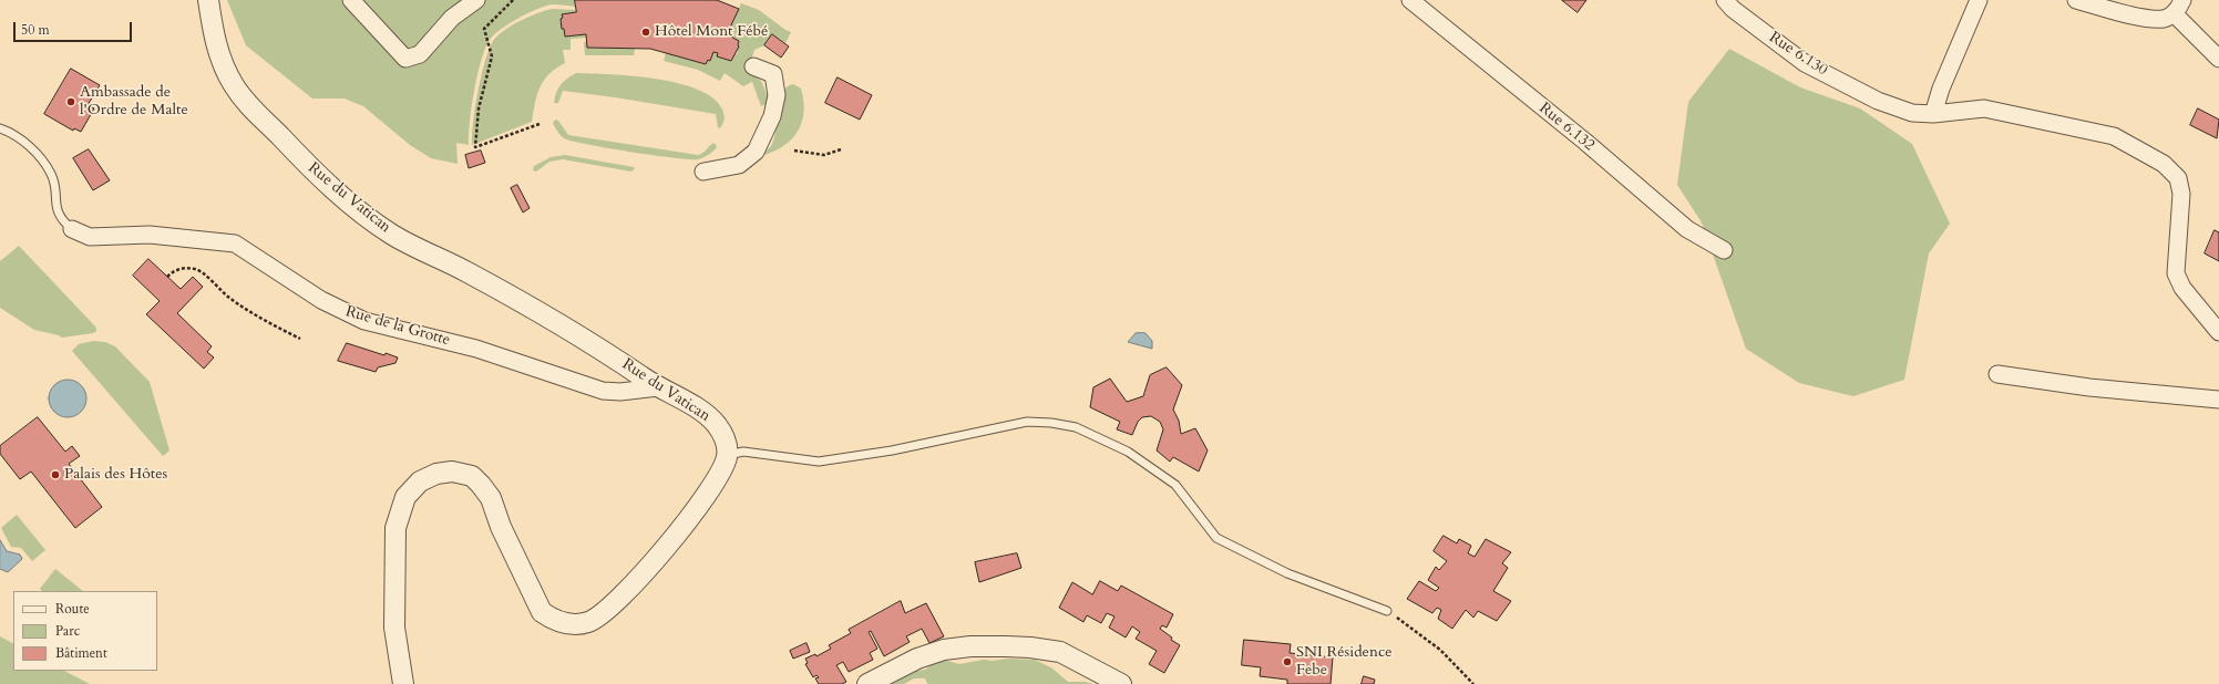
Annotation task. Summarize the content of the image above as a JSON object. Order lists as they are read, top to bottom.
{
  "streets": {
    "street": [
      "Rue 6.130",
      "Rue 6.132",
      "Rue du Vatican",
      "Rue de la Grotte"
    ]
  },
  "crossings": [
    ["Rue du Vatican", "Rue de la Grotte"]
  ],
  "places": [
    "Hôtel Mont Fébé",
    "Ambassade de l'Ordre de Malte",
    "Palais des Hôtes",
    "SNI Résidence Febe"
  ],
  "legend": ["Route", "Parc", "Bâtiment"],
  "scale_bar": "50 m"
}
